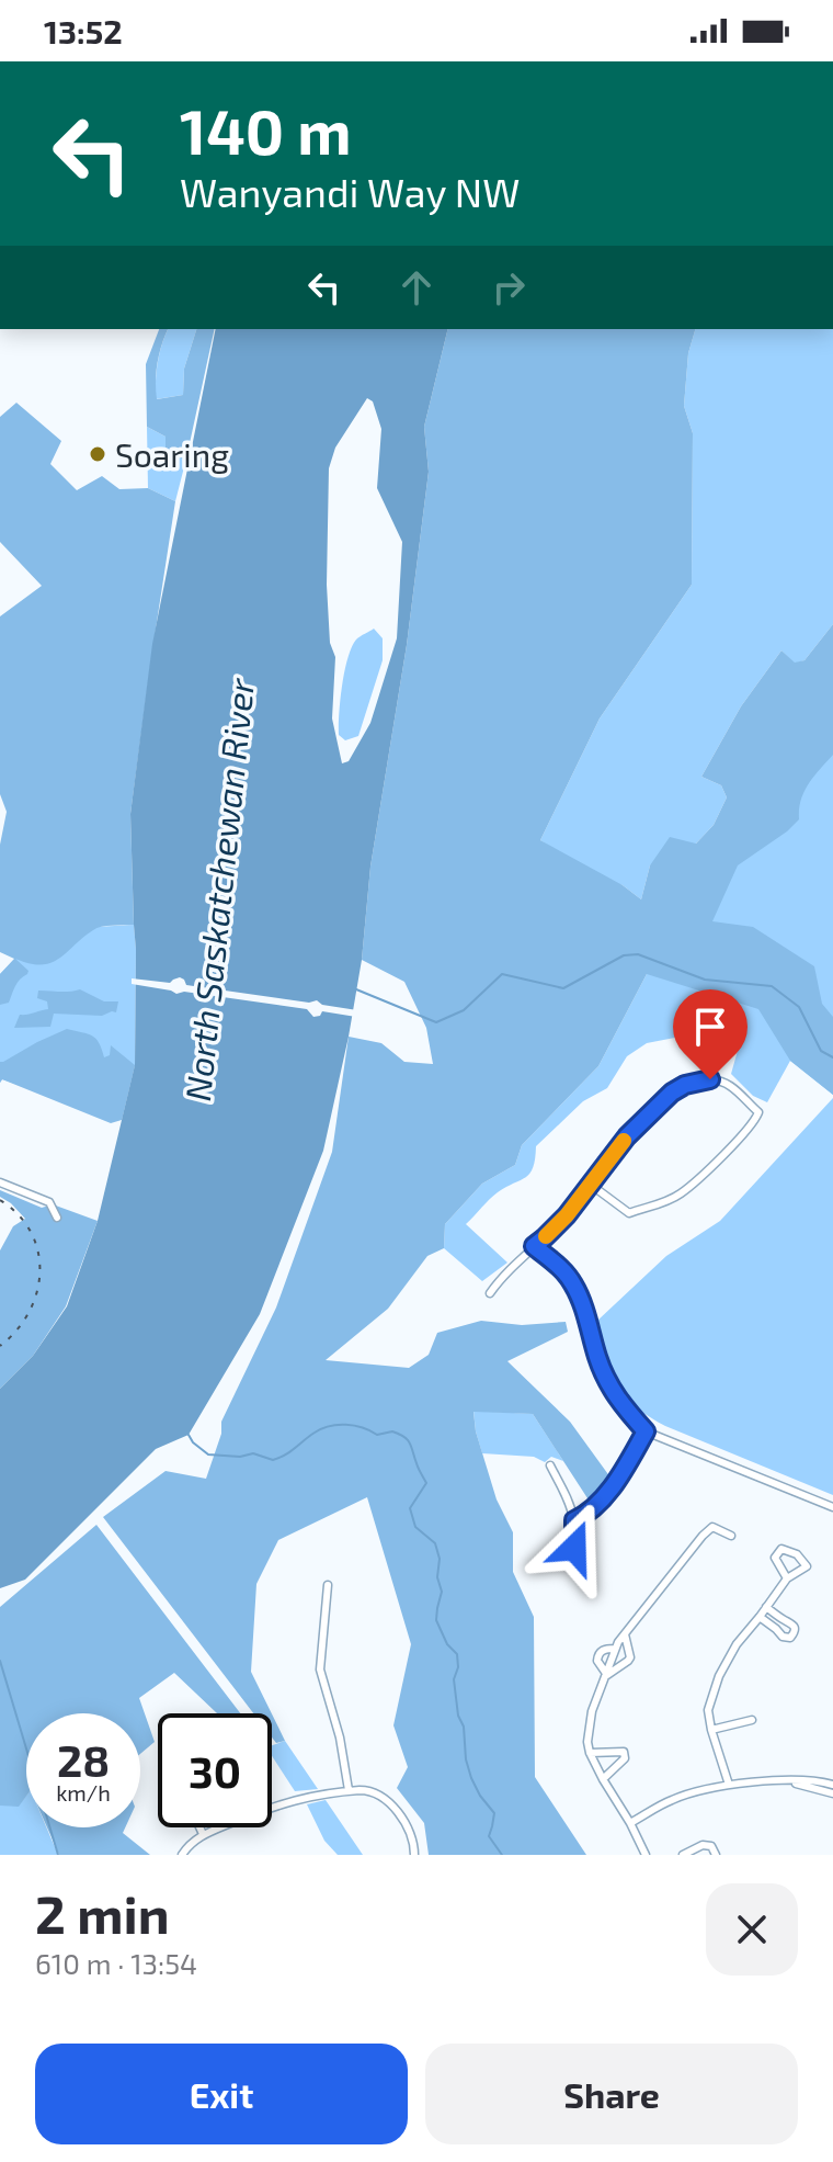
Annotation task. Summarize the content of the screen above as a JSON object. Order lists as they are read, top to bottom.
{
  "water": ["North Saskatchewan River"],
  "places": ["Soaring"],
  "page": {
    "status": "13:52",
    "turn": ["140 m", "Wanyandi Way NW"],
    "speed": "28 km/h",
    "limit": "30",
    "heading": ["2 min", "610 m · 13:54"],
    "buttons": ["Exit", "Share"]
  }
}
